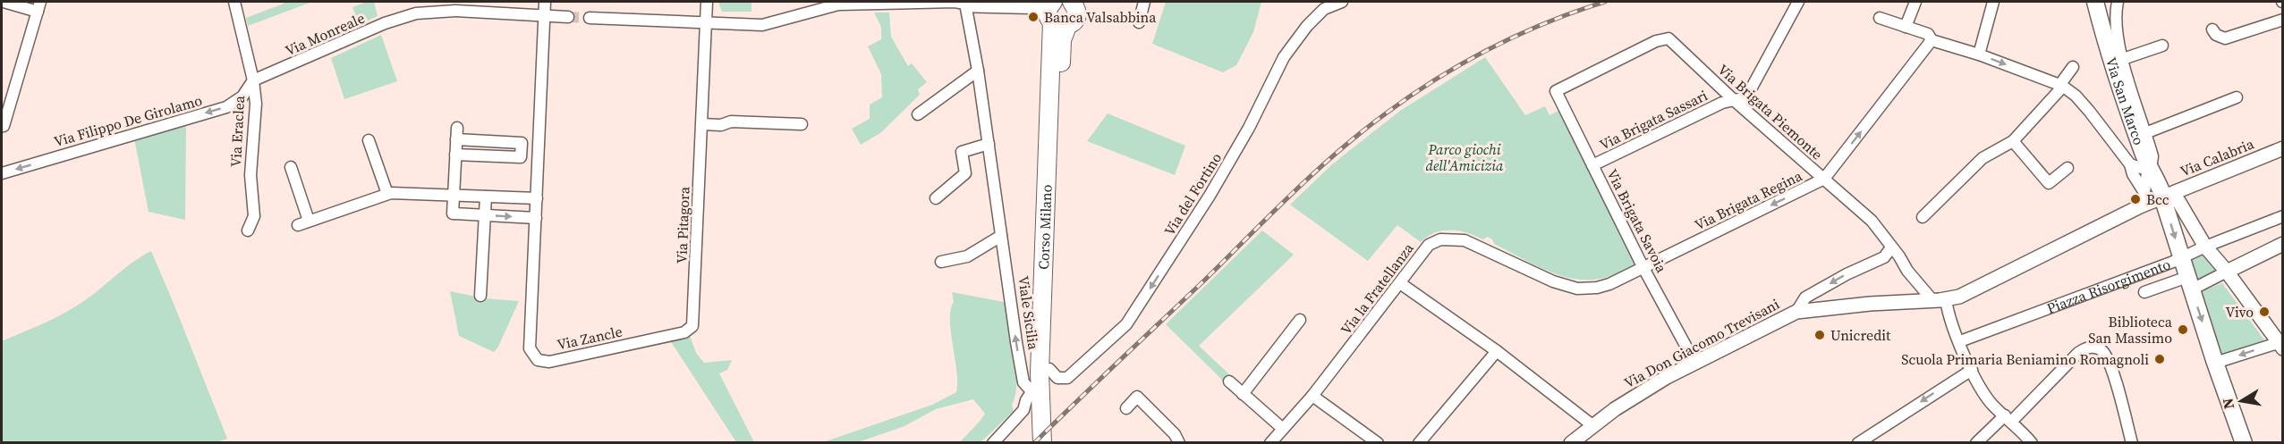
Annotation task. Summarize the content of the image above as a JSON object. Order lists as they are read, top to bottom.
{
  "streets": {
    "main road": ["Via San Marco", "Corso Milano", "Piazza Risorgimento"],
    "street": [
      "Via Monreale",
      "Via Brigata Piemonte",
      "Via Brigata Sassari",
      "Via Filippo De Girolamo",
      "Via Eraclea",
      "Via Calabria",
      "Via del Fortino",
      "Via Brigata Regina",
      "Via Brigata Savoia",
      "Via Pitagora",
      "Via la Fratellanza",
      "Viale Sicilia",
      "Via Zancle",
      "Via Don Giacomo Trevisani"
    ]
  },
  "crossings": [
    ["Via Monreale", "Via Filippo De Girolamo"],
    ["Via Monreale", "Via Eraclea"],
    ["Via Monreale", "Via Zancle"],
    ["Via San Marco", "Via Calabria"],
    ["Via San Marco", "Piazza Risorgimento"],
    ["Via San Marco", "Via Don Giacomo Trevisani"],
    ["Via Brigata Piemonte", "Via Brigata Sassari"],
    ["Via Brigata Piemonte", "Via Brigata Regina"],
    ["Via Brigata Piemonte", "Via Brigata Savoia"],
    ["Via Brigata Piemonte", "Via Don Giacomo Trevisani"],
    ["Via Brigata Sassari", "Via Brigata Savoia"],
    ["Via Filippo De Girolamo", "Via Eraclea"],
    ["Via Calabria", "Piazza Risorgimento"],
    ["Via Calabria", "Via Don Giacomo Trevisani"],
    ["Via del Fortino", "Corso Milano"],
    ["Via del Fortino", "Viale Sicilia"],
    ["Via Brigata Regina", "Via Brigata Savoia"],
    ["Via Brigata Regina", "Via la Fratellanza"],
    ["Via Brigata Savoia", "Via la Fratellanza"],
    ["Via Brigata Savoia", "Via Don Giacomo Trevisani"],
    ["Via Pitagora", "Via Zancle"],
    ["Corso Milano", "Viale Sicilia"],
    ["Piazza Risorgimento", "Via Don Giacomo Trevisani"]
  ],
  "one_way": ["Via Filippo De Girolamo", "Via del Fortino", "Viale Sicilia"],
  "parks": ["Parco giochi dell'Amicizia"],
  "places": [
    "Banca Valsabbina",
    "Bcc",
    "Vivo",
    "Biblioteca San Massimo",
    "Unicredit",
    "Scuola Primaria Beniamino Romagnoli"
  ],
  "north": "left"
}
